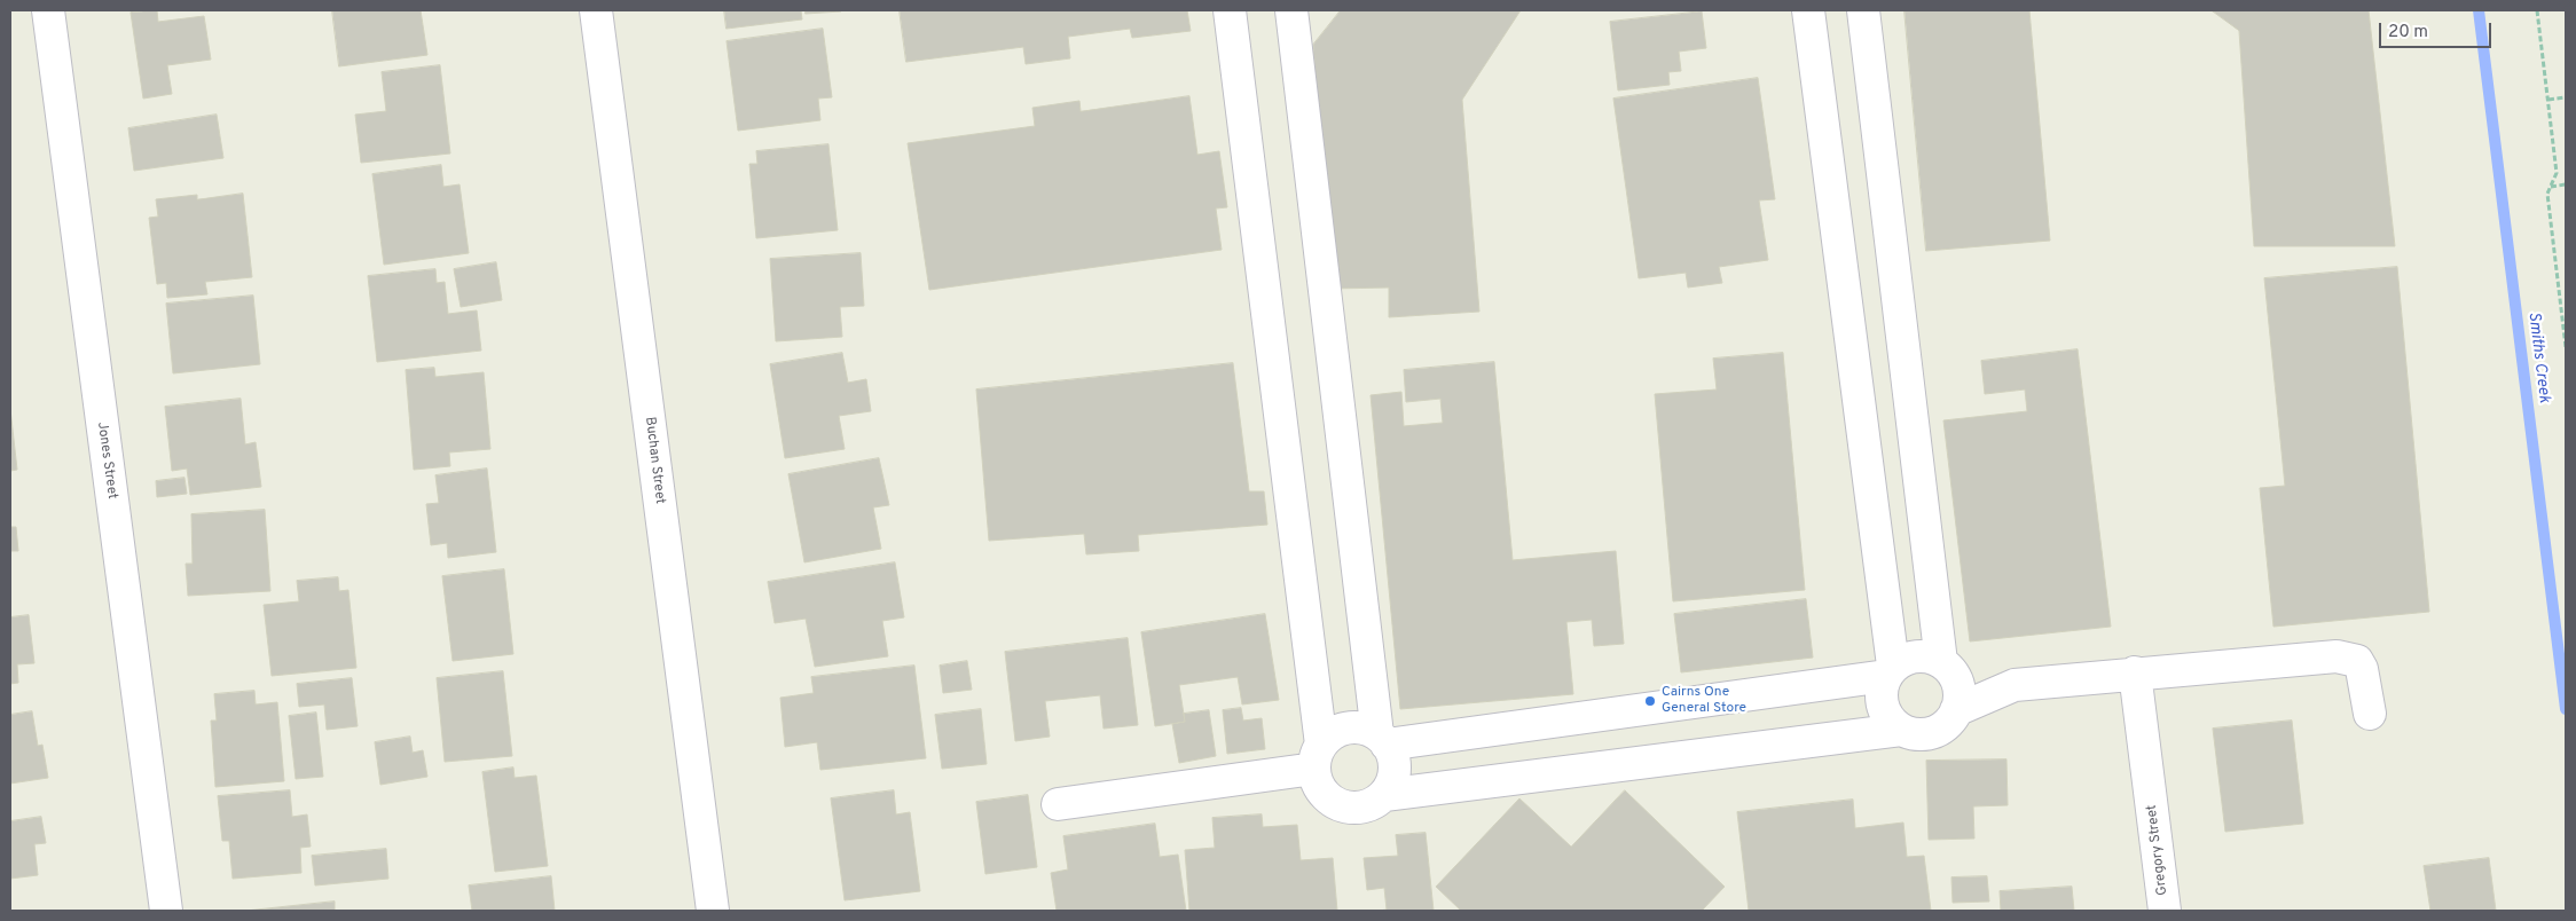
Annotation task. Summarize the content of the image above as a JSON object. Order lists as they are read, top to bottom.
{
  "streets": {
    "street": ["Jones Street", "Buchan Street", "Gregory Street"]
  },
  "water": ["Smiths Creek"],
  "places": ["Cairns One General Store"],
  "scale_bar": "20 m"
}
